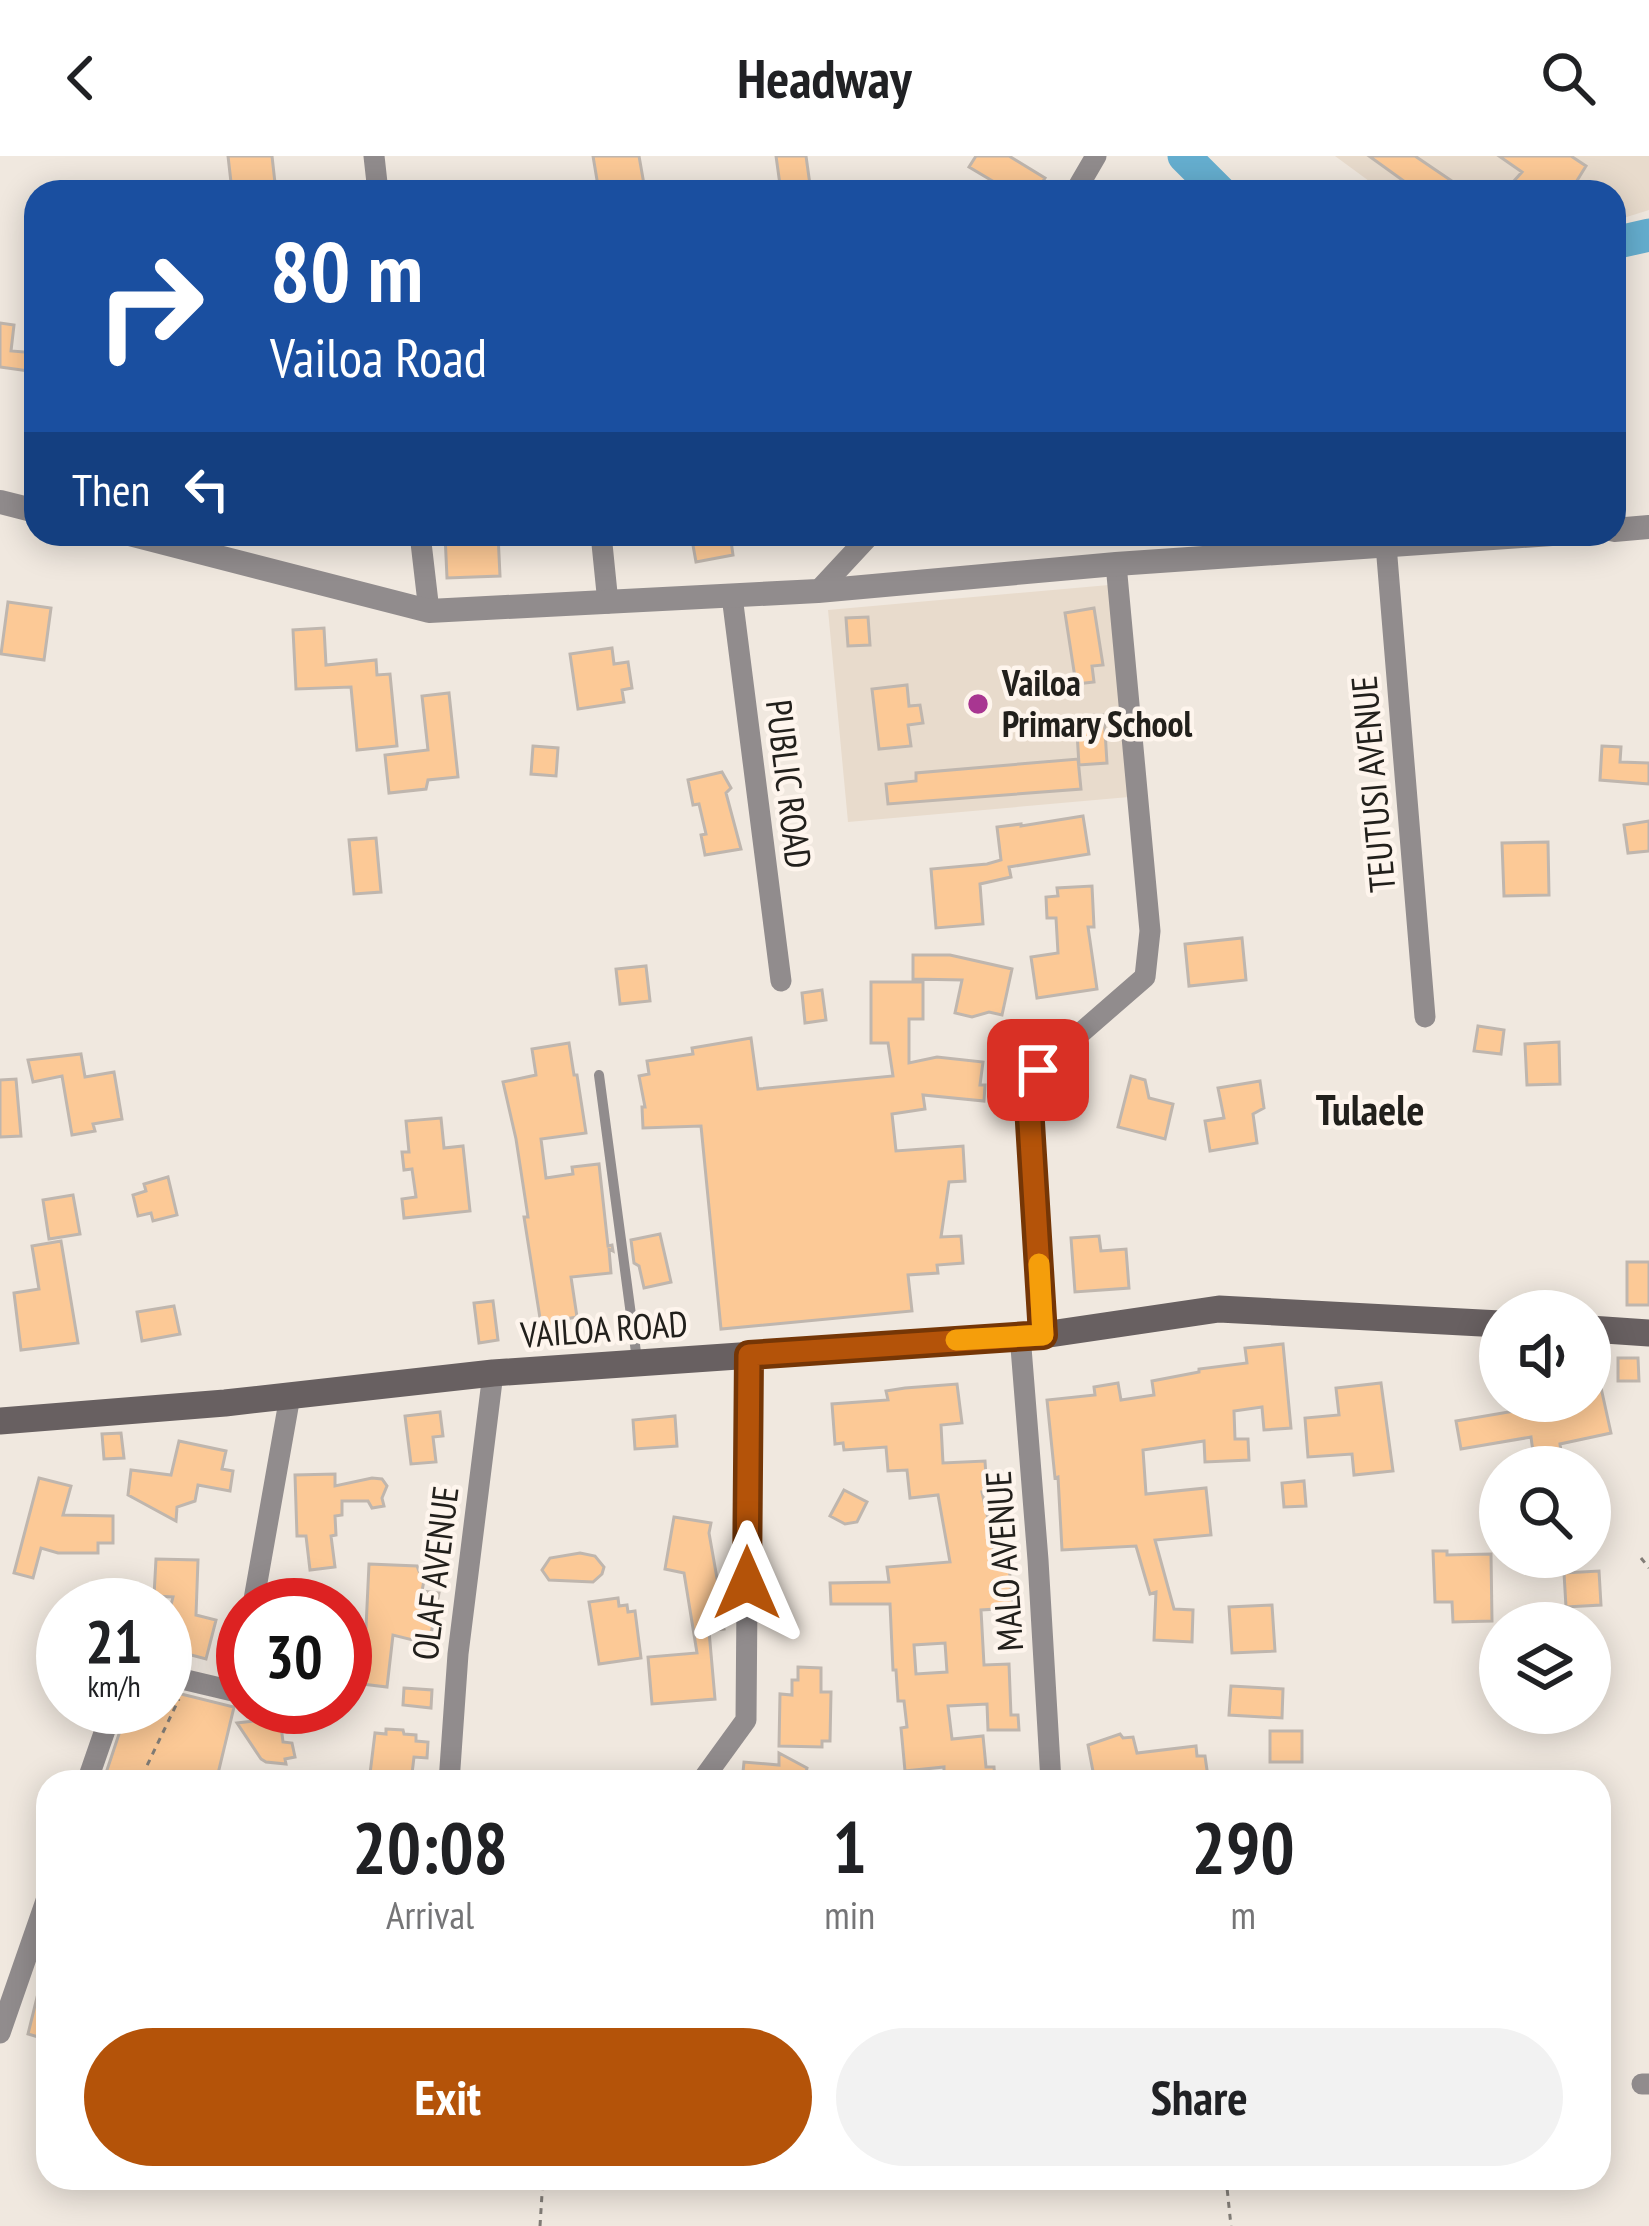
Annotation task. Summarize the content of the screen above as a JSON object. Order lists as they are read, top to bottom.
{
  "streets": {
    "main road": ["VAILOA ROAD"],
    "street": [
      "PUBLIC ROAD",
      "TEUTUSI AVENUE",
      "MALO AVENUE",
      "OLAF AVENUE"
    ]
  },
  "crossings": [
    ["VAILOA ROAD", "MALO AVENUE"],
    ["VAILOA ROAD", "OLAF AVENUE"]
  ],
  "districts": ["Tulaele"],
  "places": ["Vailoa Primary School"],
  "page": {
    "header": "Headway",
    "turn": ["80 m", "Vailoa Road"],
    "then": "Then",
    "speed": "21 km/h",
    "limit": "30",
    "eta": [
      "20:08",
      "Arrival",
      "1",
      "min",
      "290",
      "m"
    ],
    "buttons": ["Exit", "Share"]
  }
}
